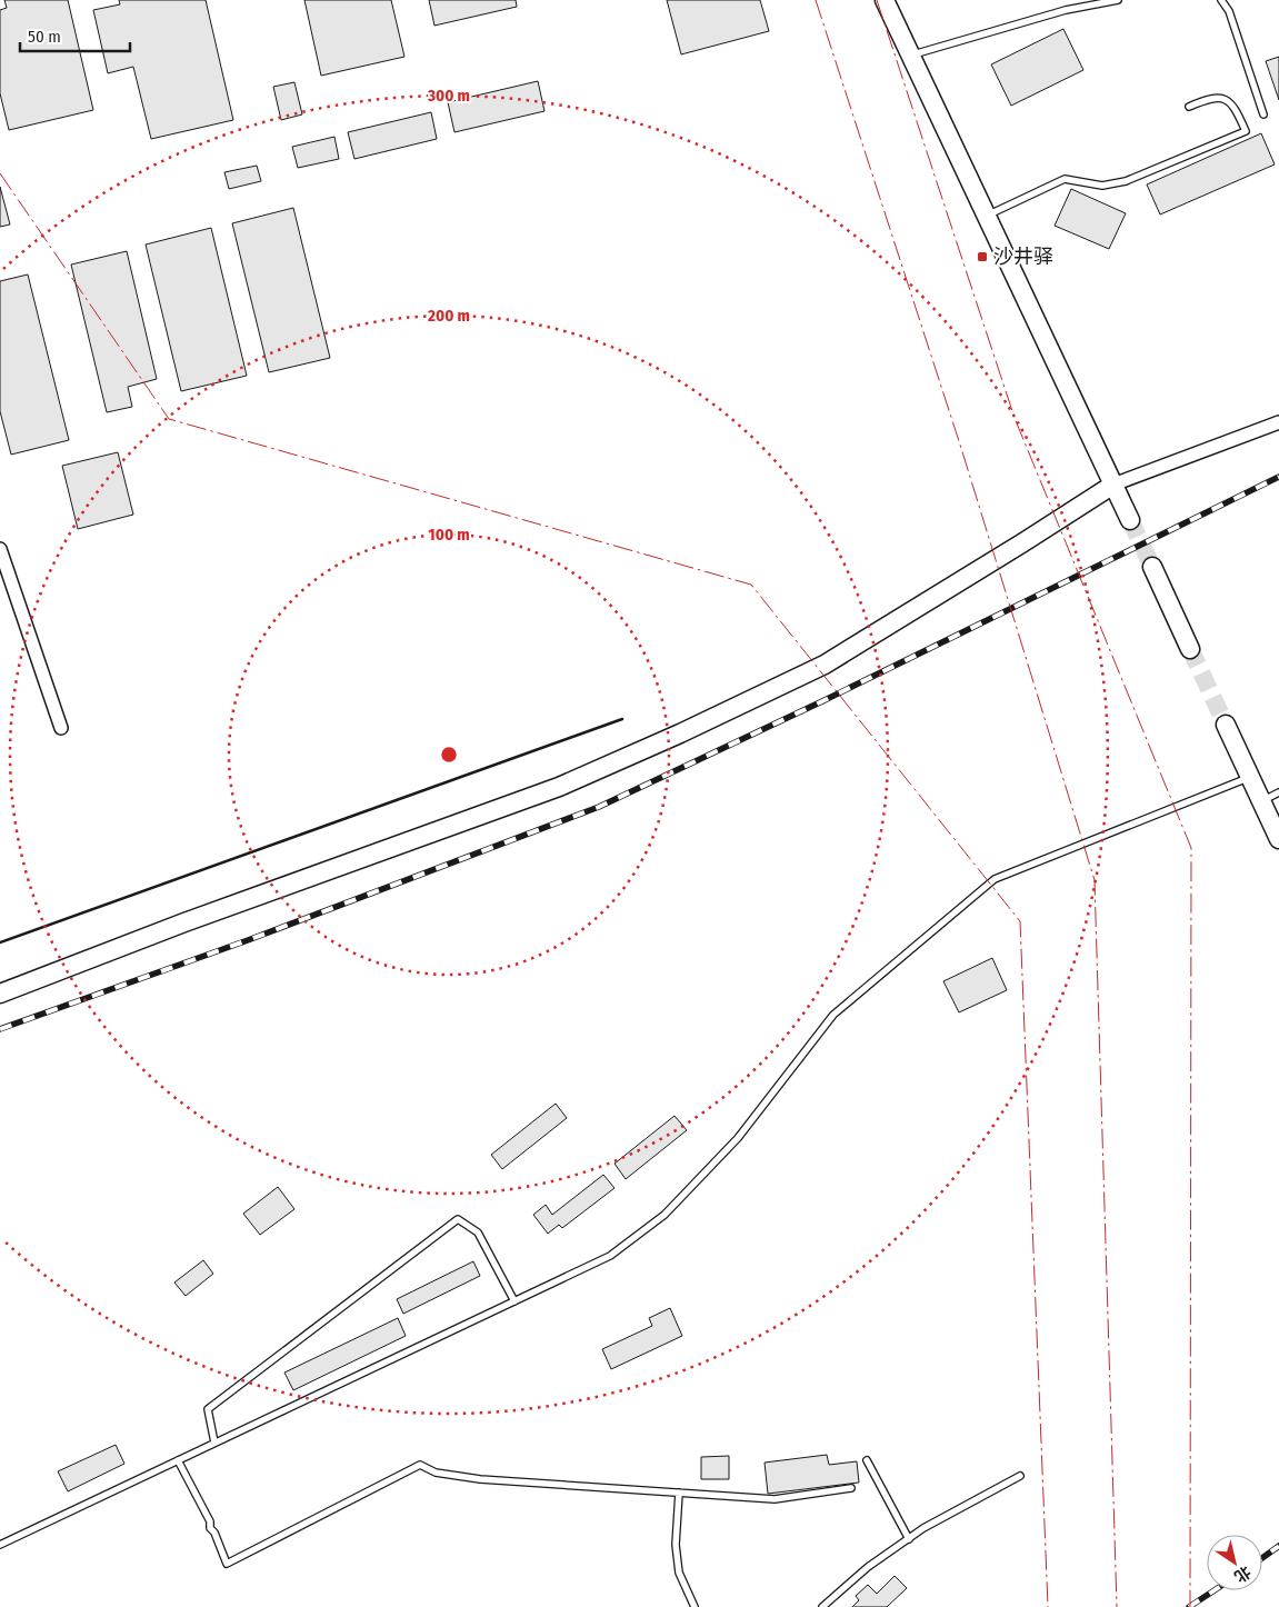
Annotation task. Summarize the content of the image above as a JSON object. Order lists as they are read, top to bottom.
{
  "places": {
    "transit": ["沙井驿"]
  },
  "scale_bar": "50 m",
  "north": "bottom right",
  "rings": ["300 m", "200 m", "100 m"]
}
